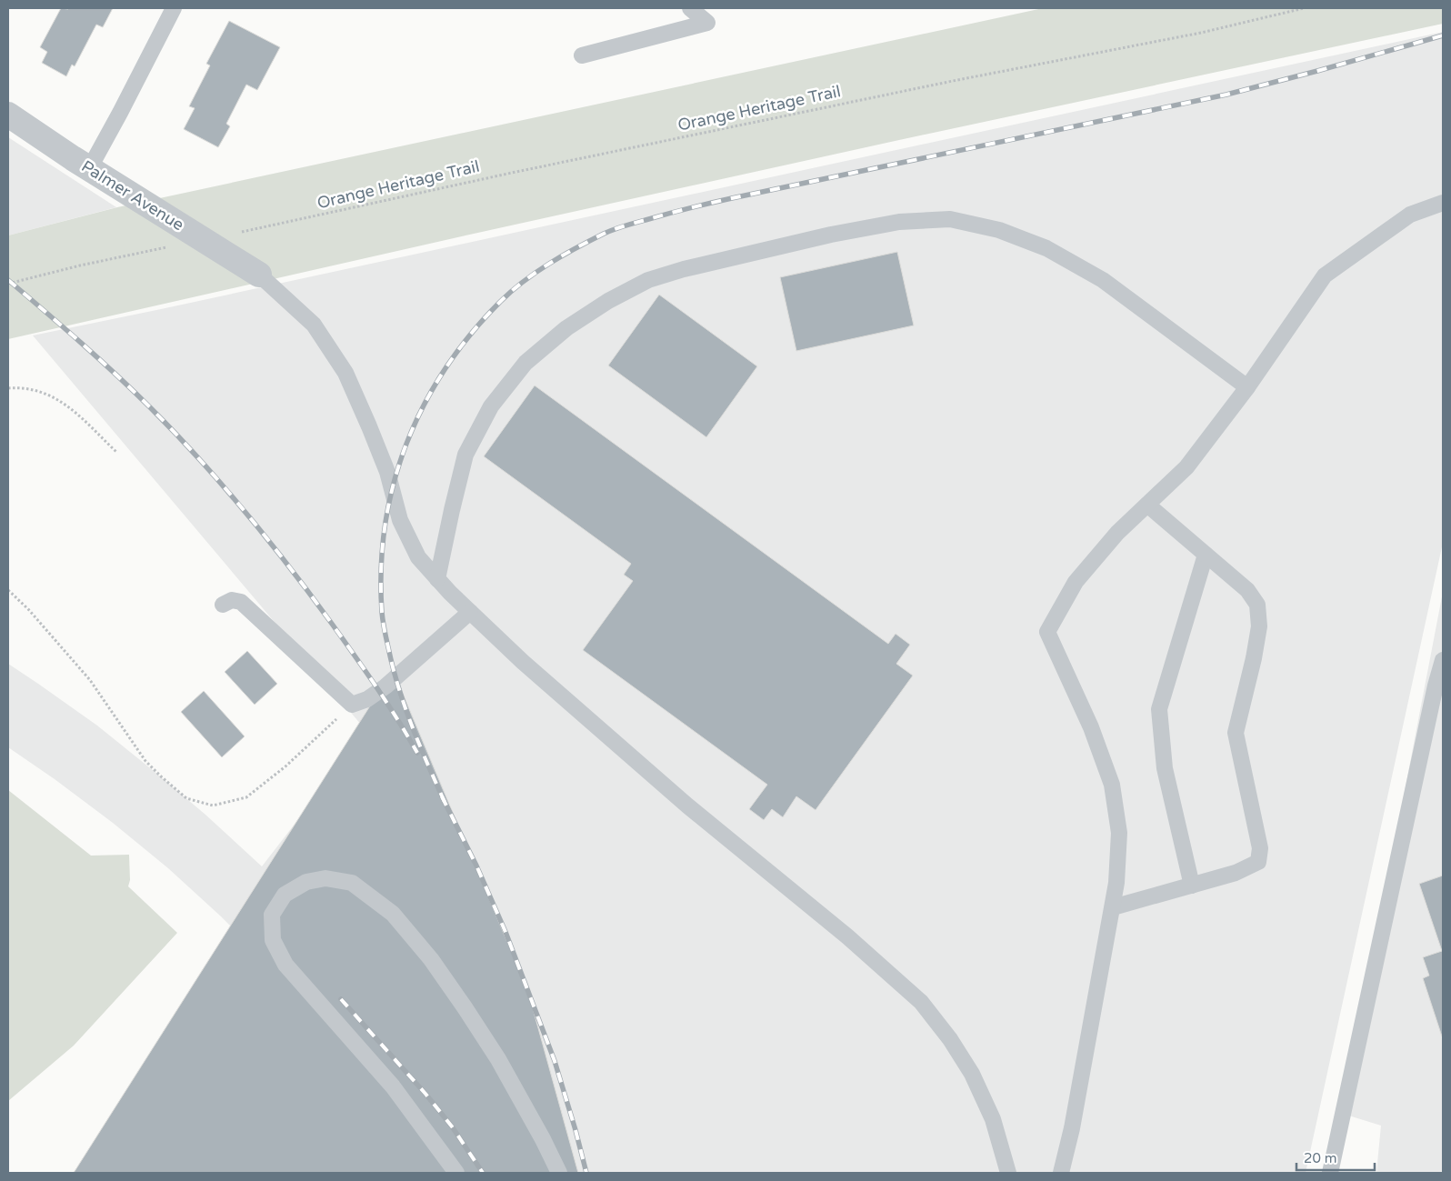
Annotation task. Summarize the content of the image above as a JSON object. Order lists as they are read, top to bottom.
{
  "streets": {
    "street": ["Palmer Avenue"],
    "path": ["Orange Heritage Trail"]
  },
  "scale_bar": "20 m"
}
